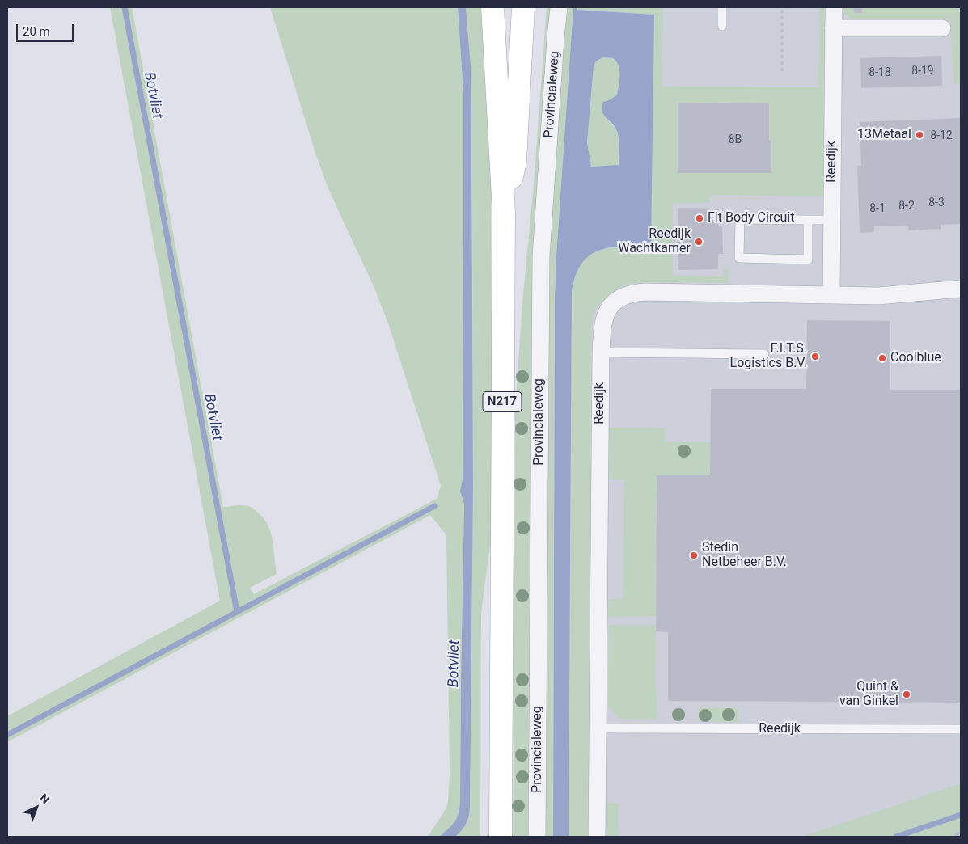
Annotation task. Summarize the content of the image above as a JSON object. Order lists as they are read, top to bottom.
{
  "streets": {
    "main road": ["N217"],
    "street": ["Provincialeweg", "Reedijk"]
  },
  "water": ["Botvliet"],
  "places": [
    "13Metaal",
    "Fit Body Circuit",
    "Reedijk Wachtkamer",
    "F.I.T.S. Logistics B.V.",
    "Coolblue",
    "Stedin Netbeheer B.V.",
    "Quint & van Ginkel"
  ],
  "house_numbers": [
    "8-19",
    "8-18",
    "8-12",
    "8B",
    "8-3",
    "8-2",
    "8-1"
  ],
  "scale_bar": "20 m",
  "north": "top right"
}
